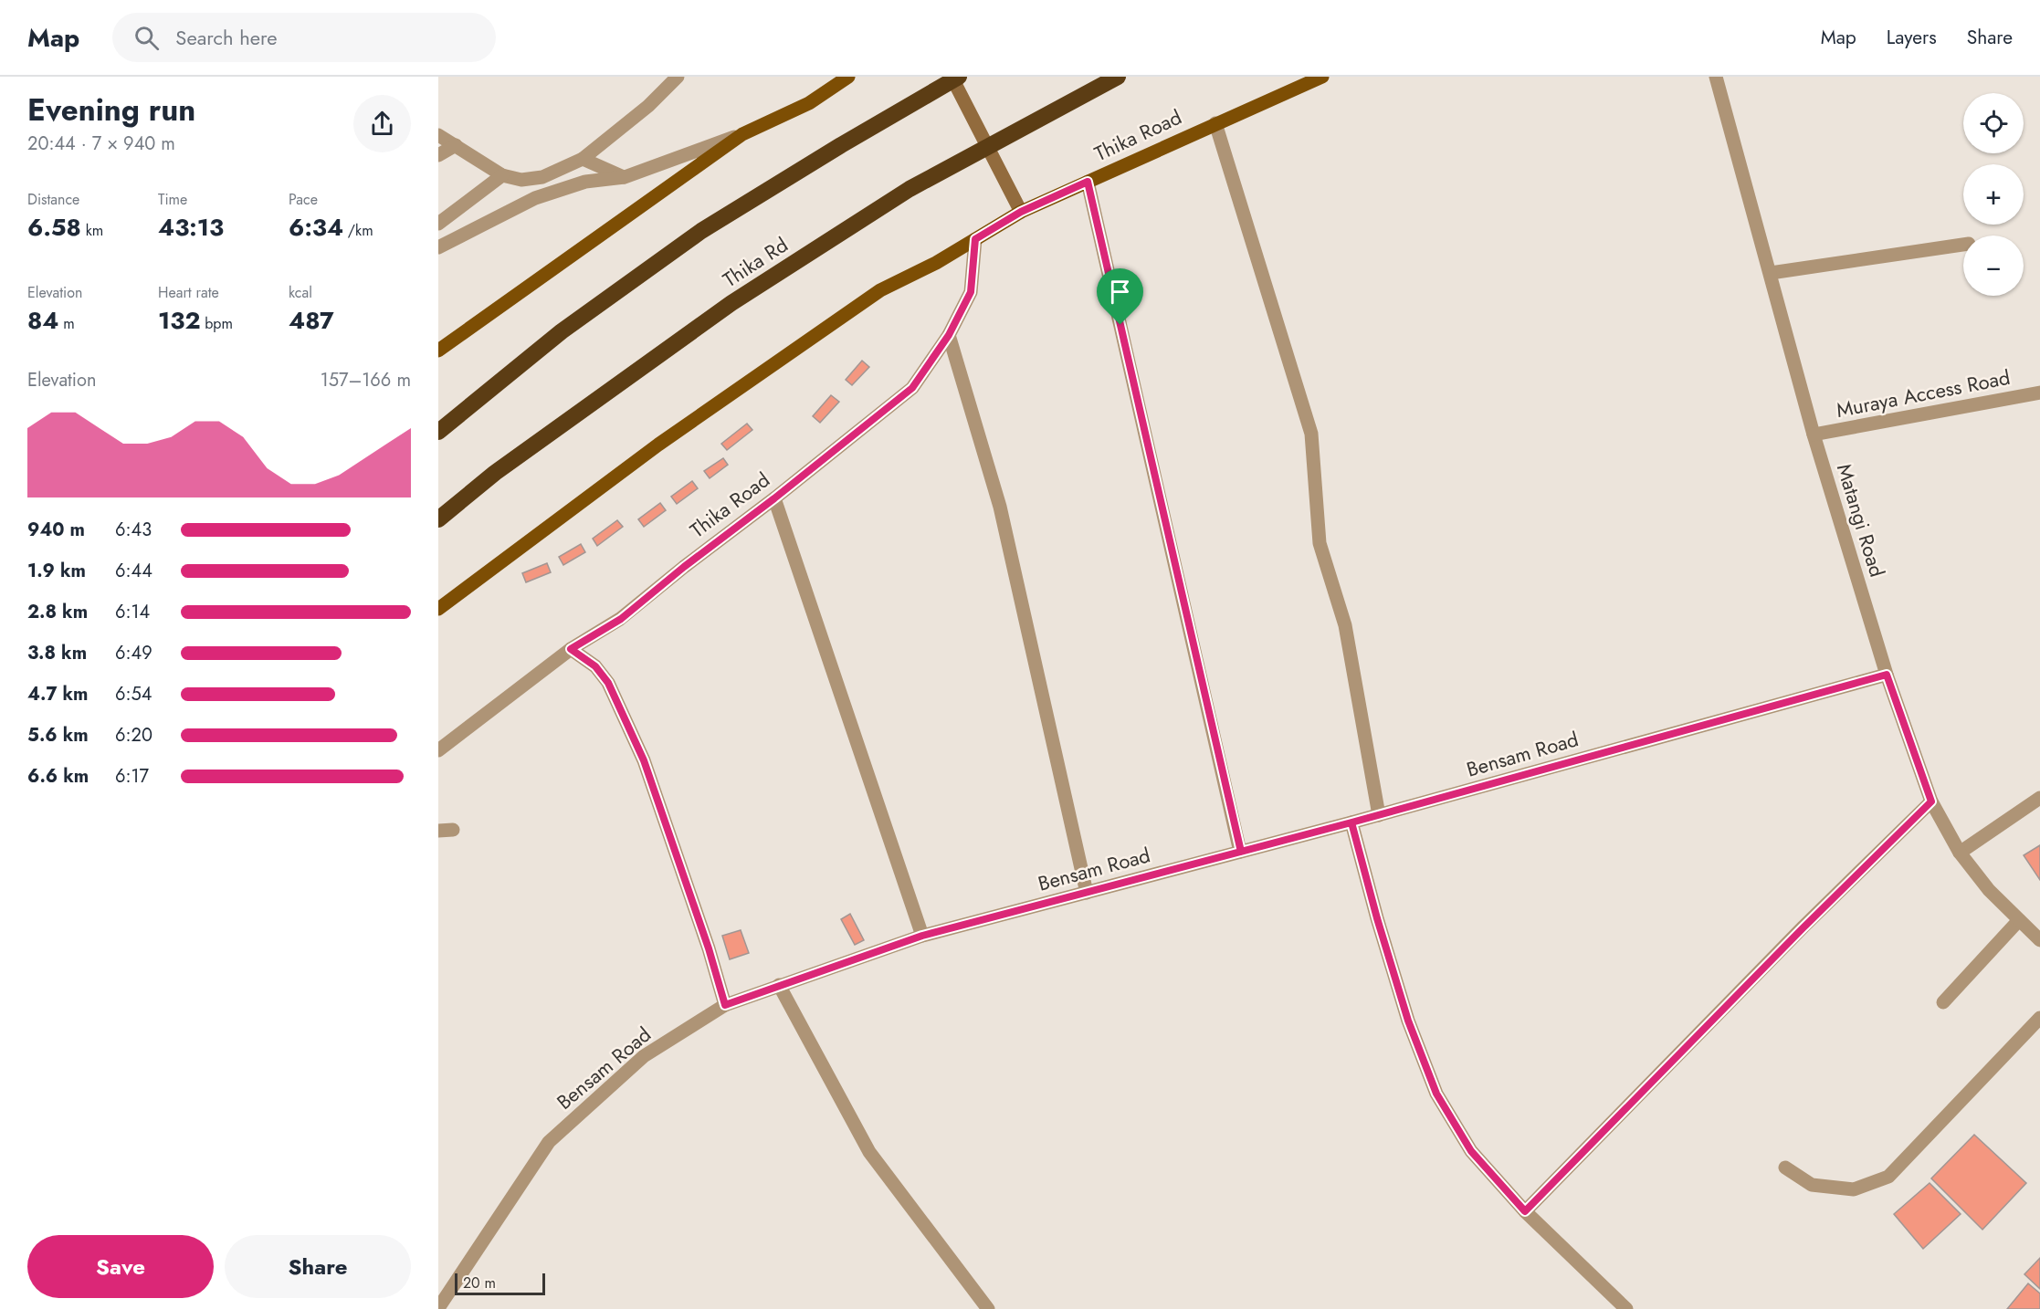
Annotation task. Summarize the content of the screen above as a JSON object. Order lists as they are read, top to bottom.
{
  "streets": {
    "highway": ["Thika Rd"],
    "main road": ["Thika Road"],
    "street": ["Muraya Access Road", "Matangi Road", "Bensam Road"]
  },
  "crossings": [
    ["Muraya Access Road", "Matangi Road"],
    ["Matangi Road", "Bensam Road"]
  ],
  "scale_bar": "20 m",
  "page": {
    "header": "Map",
    "search": "Search here",
    "nav": ["Map", "Layers", "Share"],
    "heading": ["Evening run", "20:44 · 7 × 940 m"],
    "map_buttons": ["+", "−"],
    "stats": [
      ["Distance", "6.58 km"],
      ["Time", "43:13"],
      ["Pace", "6:34 /km"],
      ["Elevation", "84 m"],
      ["Heart rate", "132 bpm"],
      ["kcal", "487"]
    ],
    "chart": ["Elevation", "157–166 m"],
    "list": [
      {
        "name": "940 m",
        "note": "6:43"
      },
      {
        "name": "1.9 km",
        "note": "6:44"
      },
      {
        "name": "2.8 km",
        "note": "6:14"
      },
      {
        "name": "3.8 km",
        "note": "6:49"
      },
      {
        "name": "4.7 km",
        "note": "6:54"
      },
      {
        "name": "5.6 km",
        "note": "6:20"
      },
      {
        "name": "6.6 km",
        "note": "6:17"
      }
    ],
    "buttons": ["Save", "Share"],
    "scale": "20 m"
  }
}
